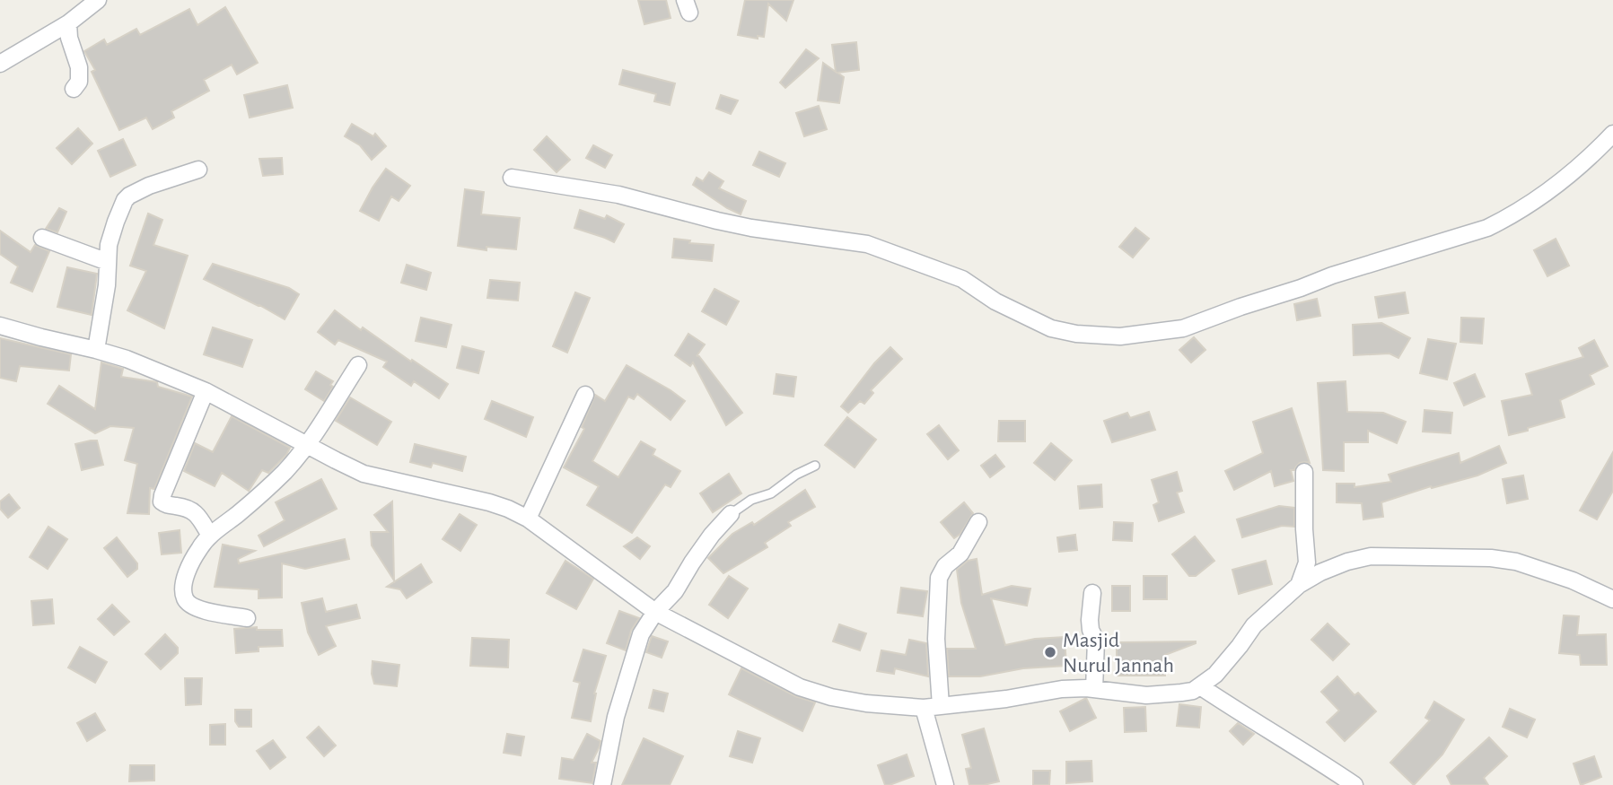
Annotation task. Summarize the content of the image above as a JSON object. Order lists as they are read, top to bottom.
{
  "places": ["Masjid Nurul Jannah"]
}
